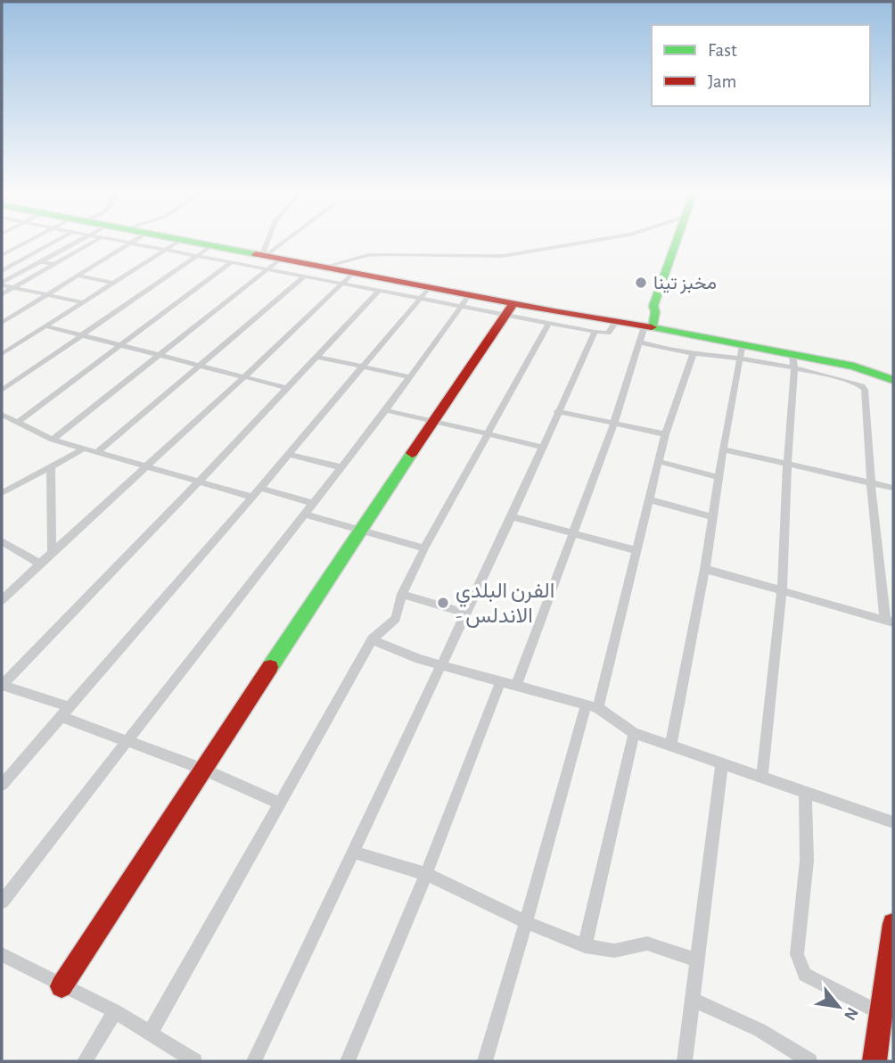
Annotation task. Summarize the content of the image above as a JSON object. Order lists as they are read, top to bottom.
{
  "places": ["مخبز تينا", "الفرن البلدي - الاندلس"],
  "legend": ["Fast", "Jam"],
  "north": "bottom right"
}
